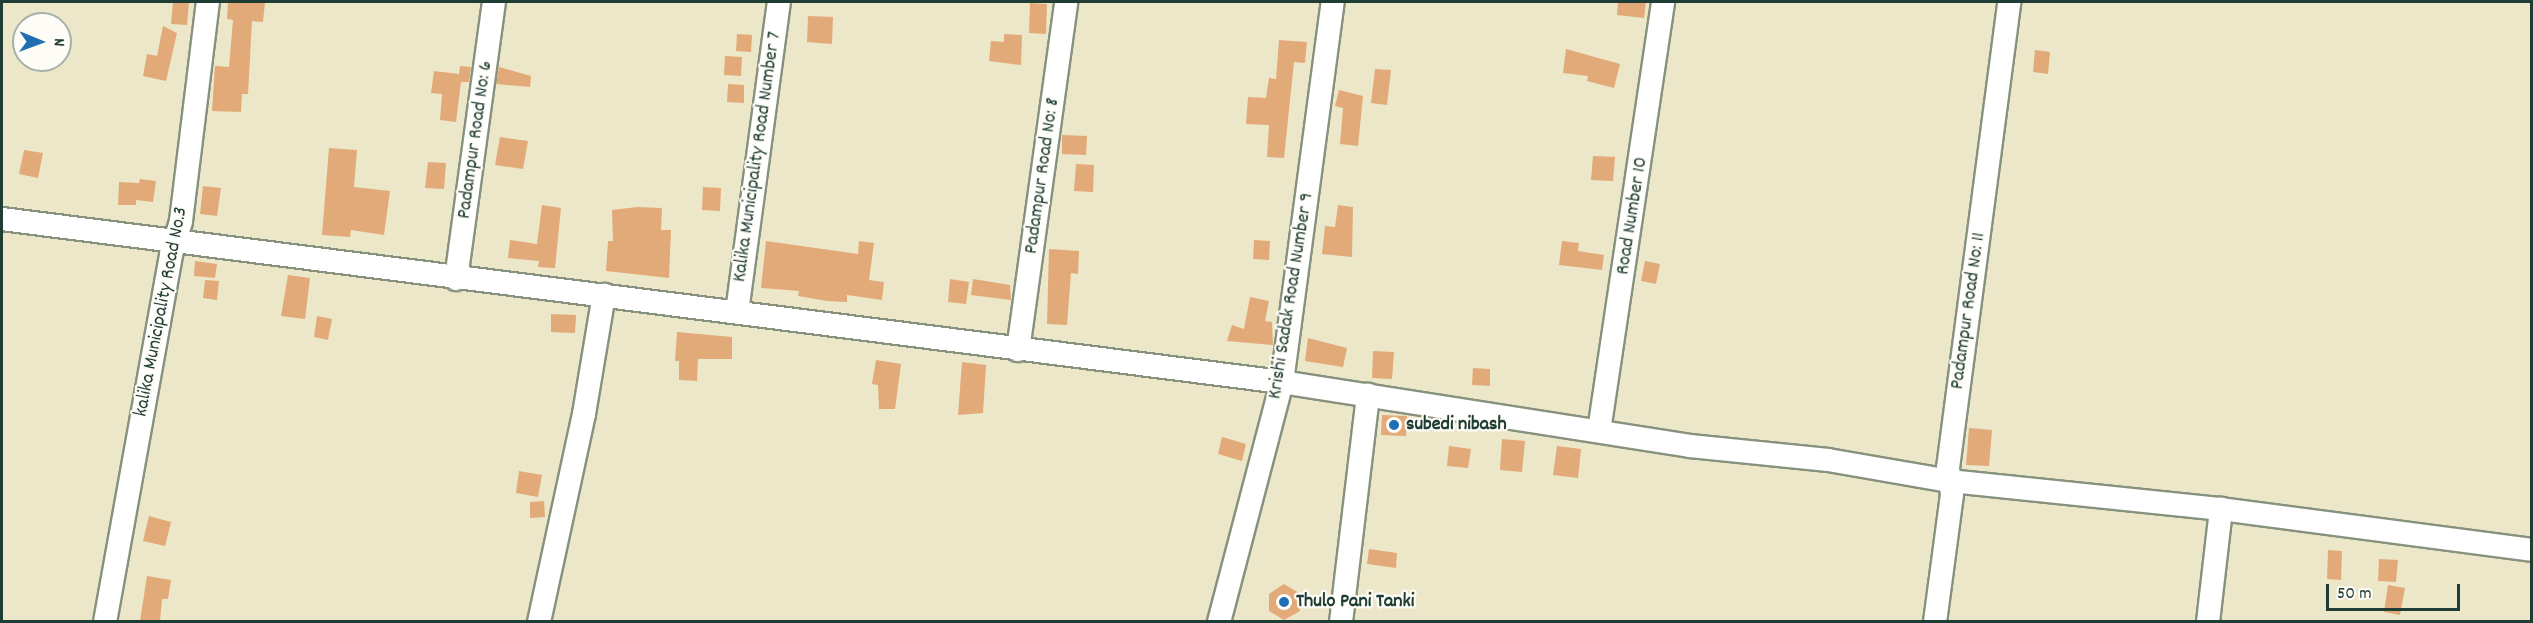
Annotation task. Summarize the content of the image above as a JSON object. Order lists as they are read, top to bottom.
{
  "streets": {
    "street": [
      "Padampur Road No: 6",
      "Kalika Municipality Road Number 7",
      "Padampur Road No: 8",
      "Road Number 10",
      "Krishi Sadak Road Number 9",
      "Padampur Road No: 11",
      "kalika Municipality Road No.3"
    ]
  },
  "places": ["subedi nibash", "Thulo Pani Tanki"],
  "scale_bar": "50 m",
  "north": "right"
}
